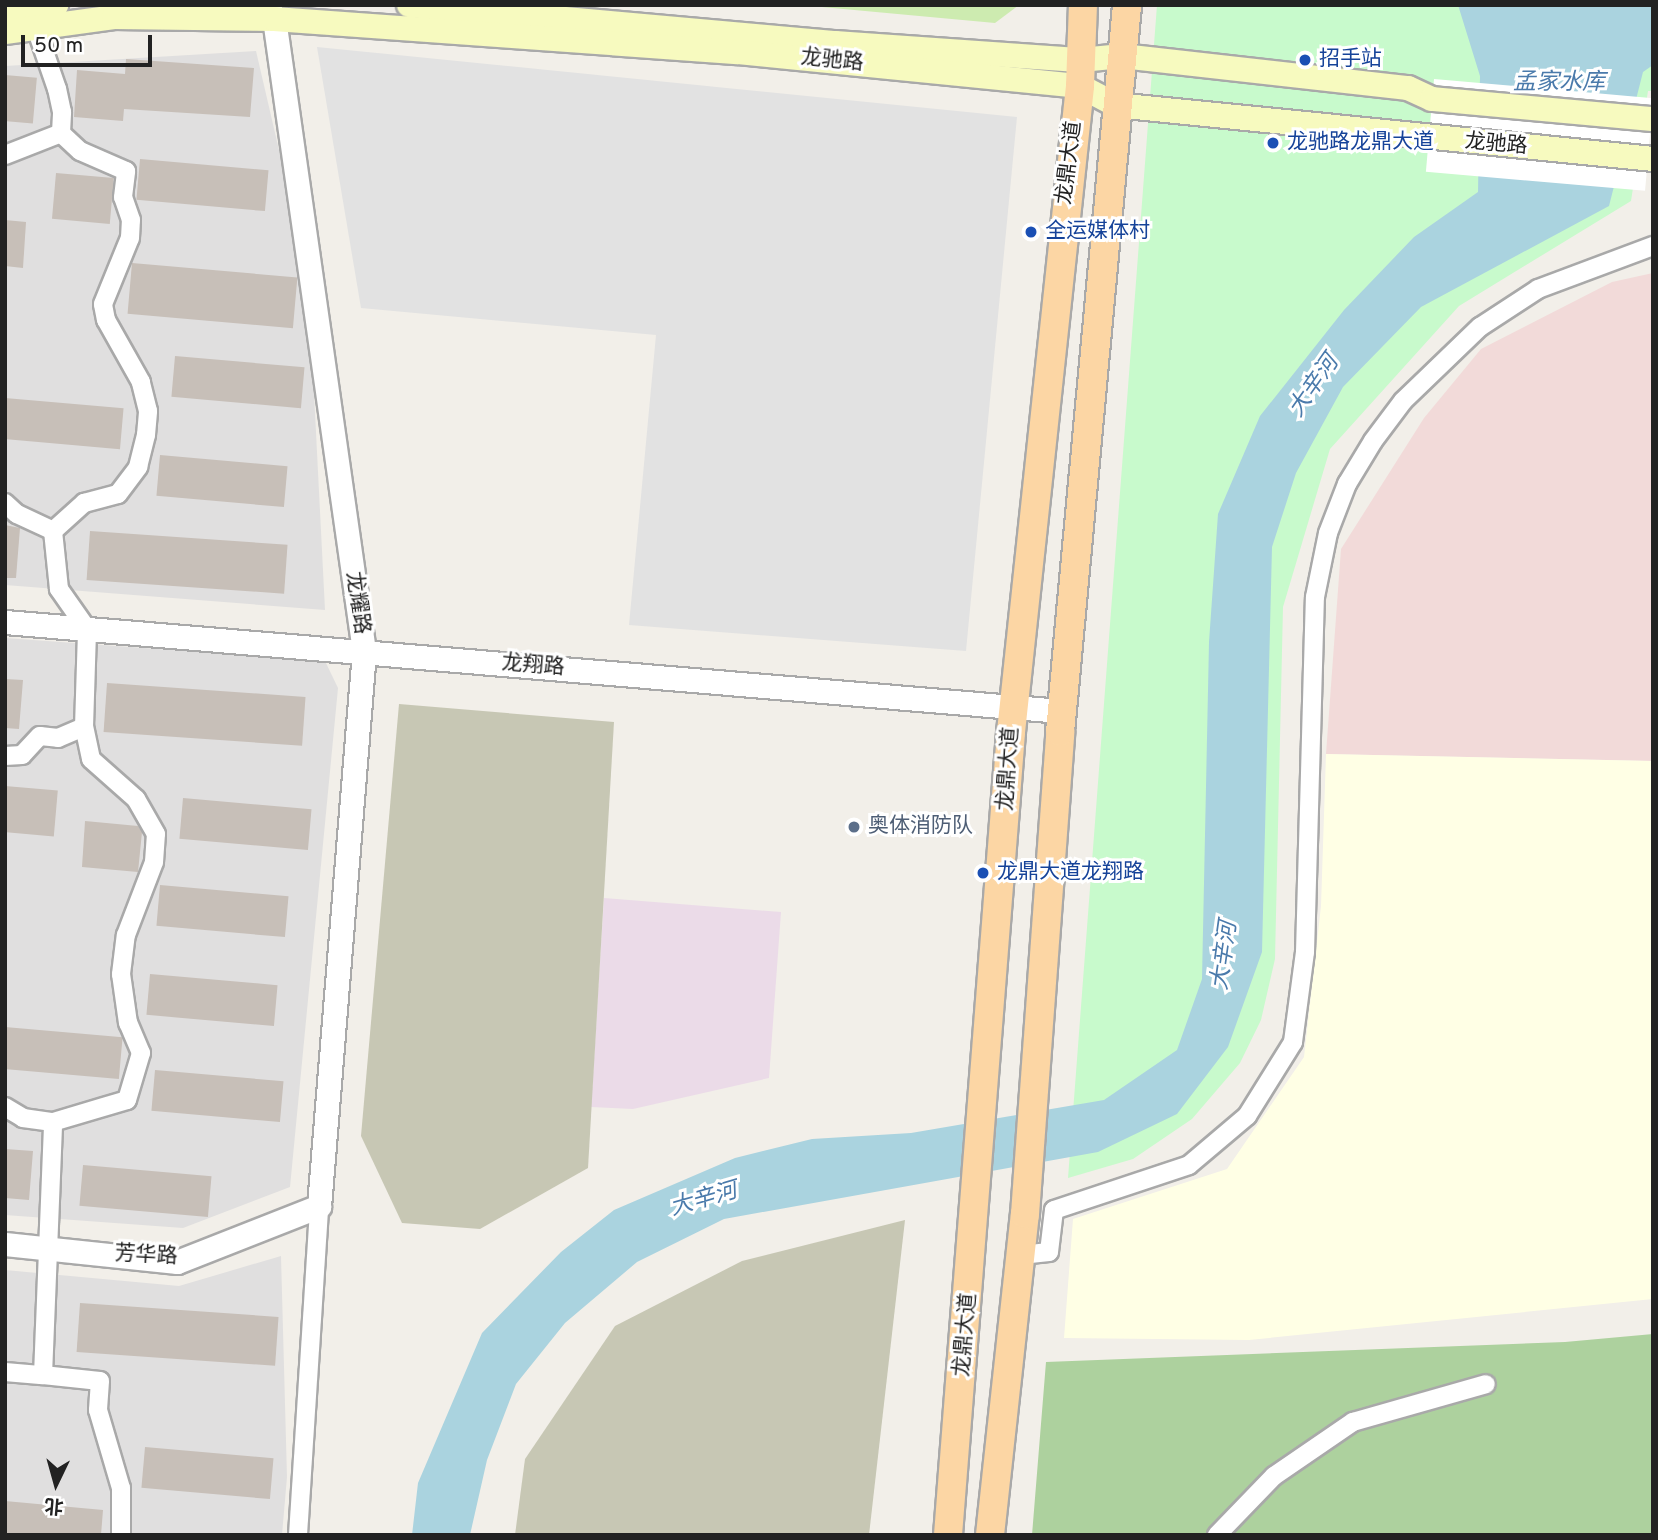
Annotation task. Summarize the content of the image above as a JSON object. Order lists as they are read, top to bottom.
{
  "streets": {
    "main road": ["龙驰路", "龙鼎大道"],
    "street": ["龙耀路", "龙翔路", "芳华路"]
  },
  "crossings": [
    ["龙驰路", "龙鼎大道"],
    ["龙驰路", "龙耀路"],
    ["龙鼎大道", "龙翔路"],
    ["龙耀路", "龙翔路"],
    ["龙耀路", "芳华路"]
  ],
  "water": ["孟家水库", "大辛河"],
  "places": [
    "招手站",
    "龙驰路龙鼎大道",
    "全运媒体村",
    "奥体消防队",
    "龙鼎大道龙翔路"
  ],
  "scale_bar": "50 m",
  "north": "bottom"
}
